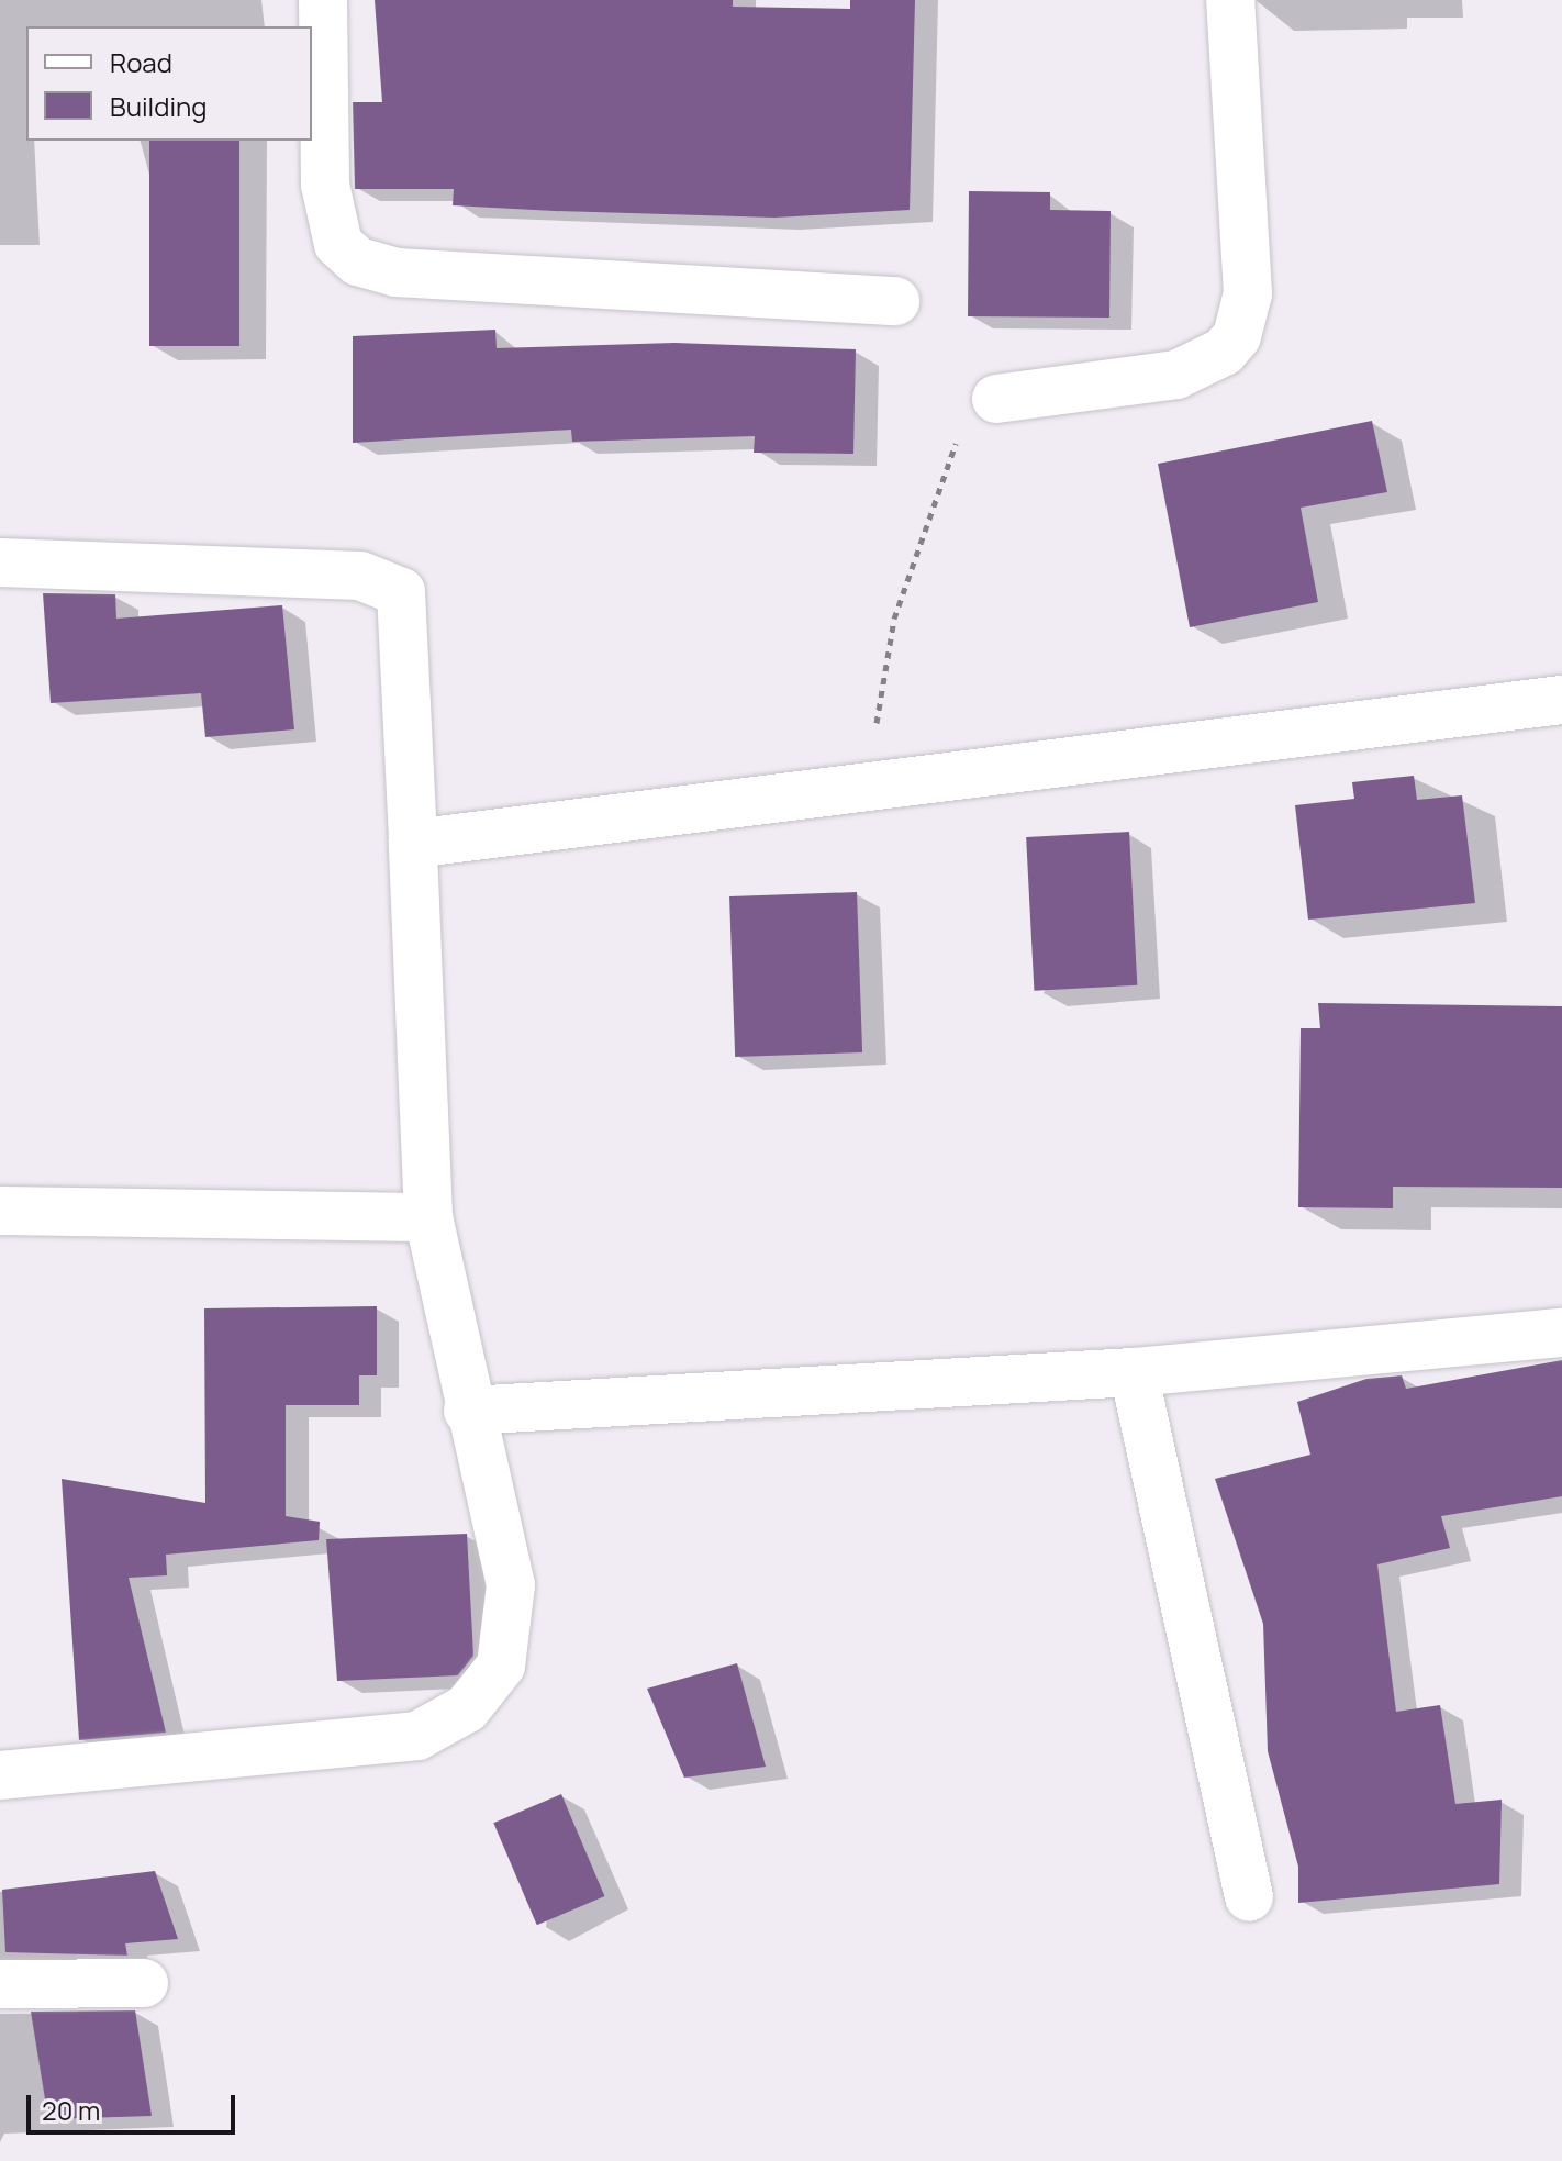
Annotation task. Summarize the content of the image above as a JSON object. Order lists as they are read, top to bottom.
{
  "legend": ["Road", "Building"],
  "scale_bar": "20 m"
}
